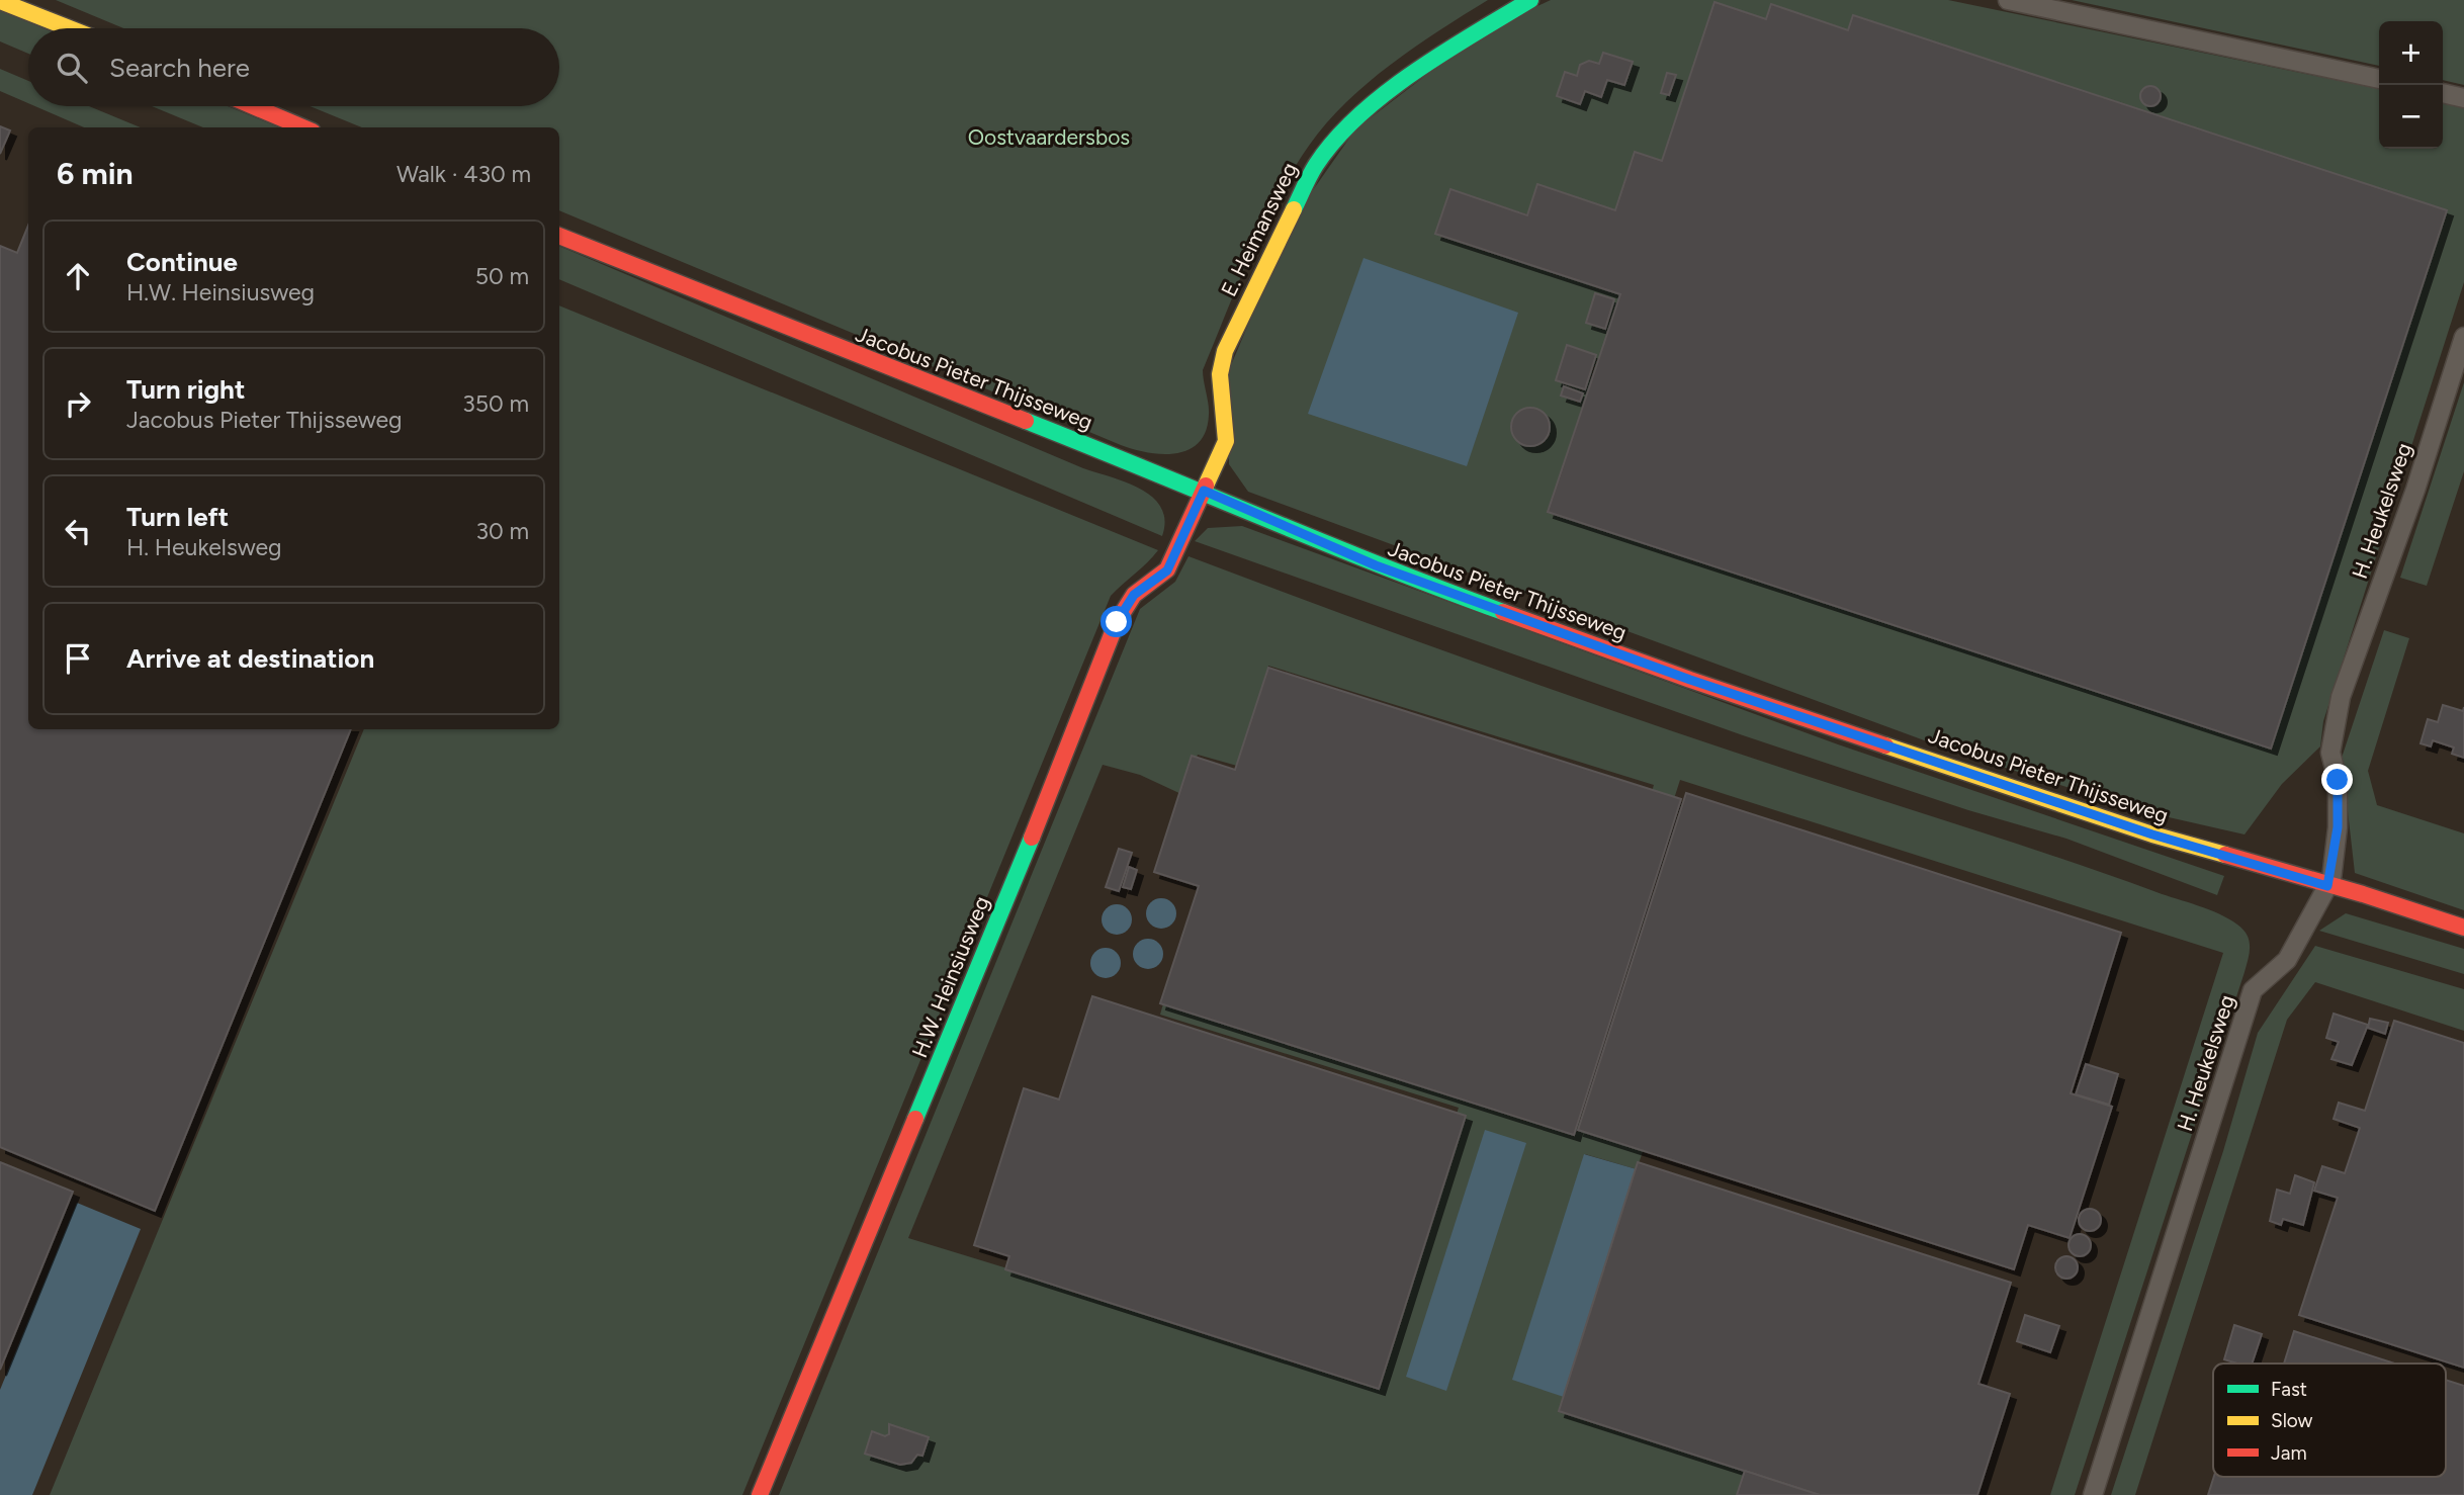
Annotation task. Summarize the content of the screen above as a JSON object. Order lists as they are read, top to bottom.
{
  "streets": {
    "street": [
      "E. Heimansweg",
      "Jacobus Pieter Thijsseweg",
      "H. Heukelsweg",
      "H.W. Heinsiusweg"
    ]
  },
  "crossings": [
    ["E. Heimansweg", "Jacobus Pieter Thijsseweg"],
    ["E. Heimansweg", "H.W. Heinsiusweg"],
    ["Jacobus Pieter Thijsseweg", "H. Heukelsweg"],
    ["Jacobus Pieter Thijsseweg", "H.W. Heinsiusweg"]
  ],
  "parks": ["Oostvaardersbos"],
  "legend": ["Fast", "Slow", "Jam"],
  "page": {
    "map_buttons": ["+", "−"],
    "search": "Search here",
    "heading": ["6 min", "Walk · 430 m"],
    "list": [
      ["Continue", "H.W. Heinsiusweg", "50 m"],
      ["Turn right", "Jacobus Pieter Thijsseweg", "350 m"],
      ["Turn left", "H. Heukelsweg", "30 m"],
      "Arrive at destination"
    ]
  }
}
